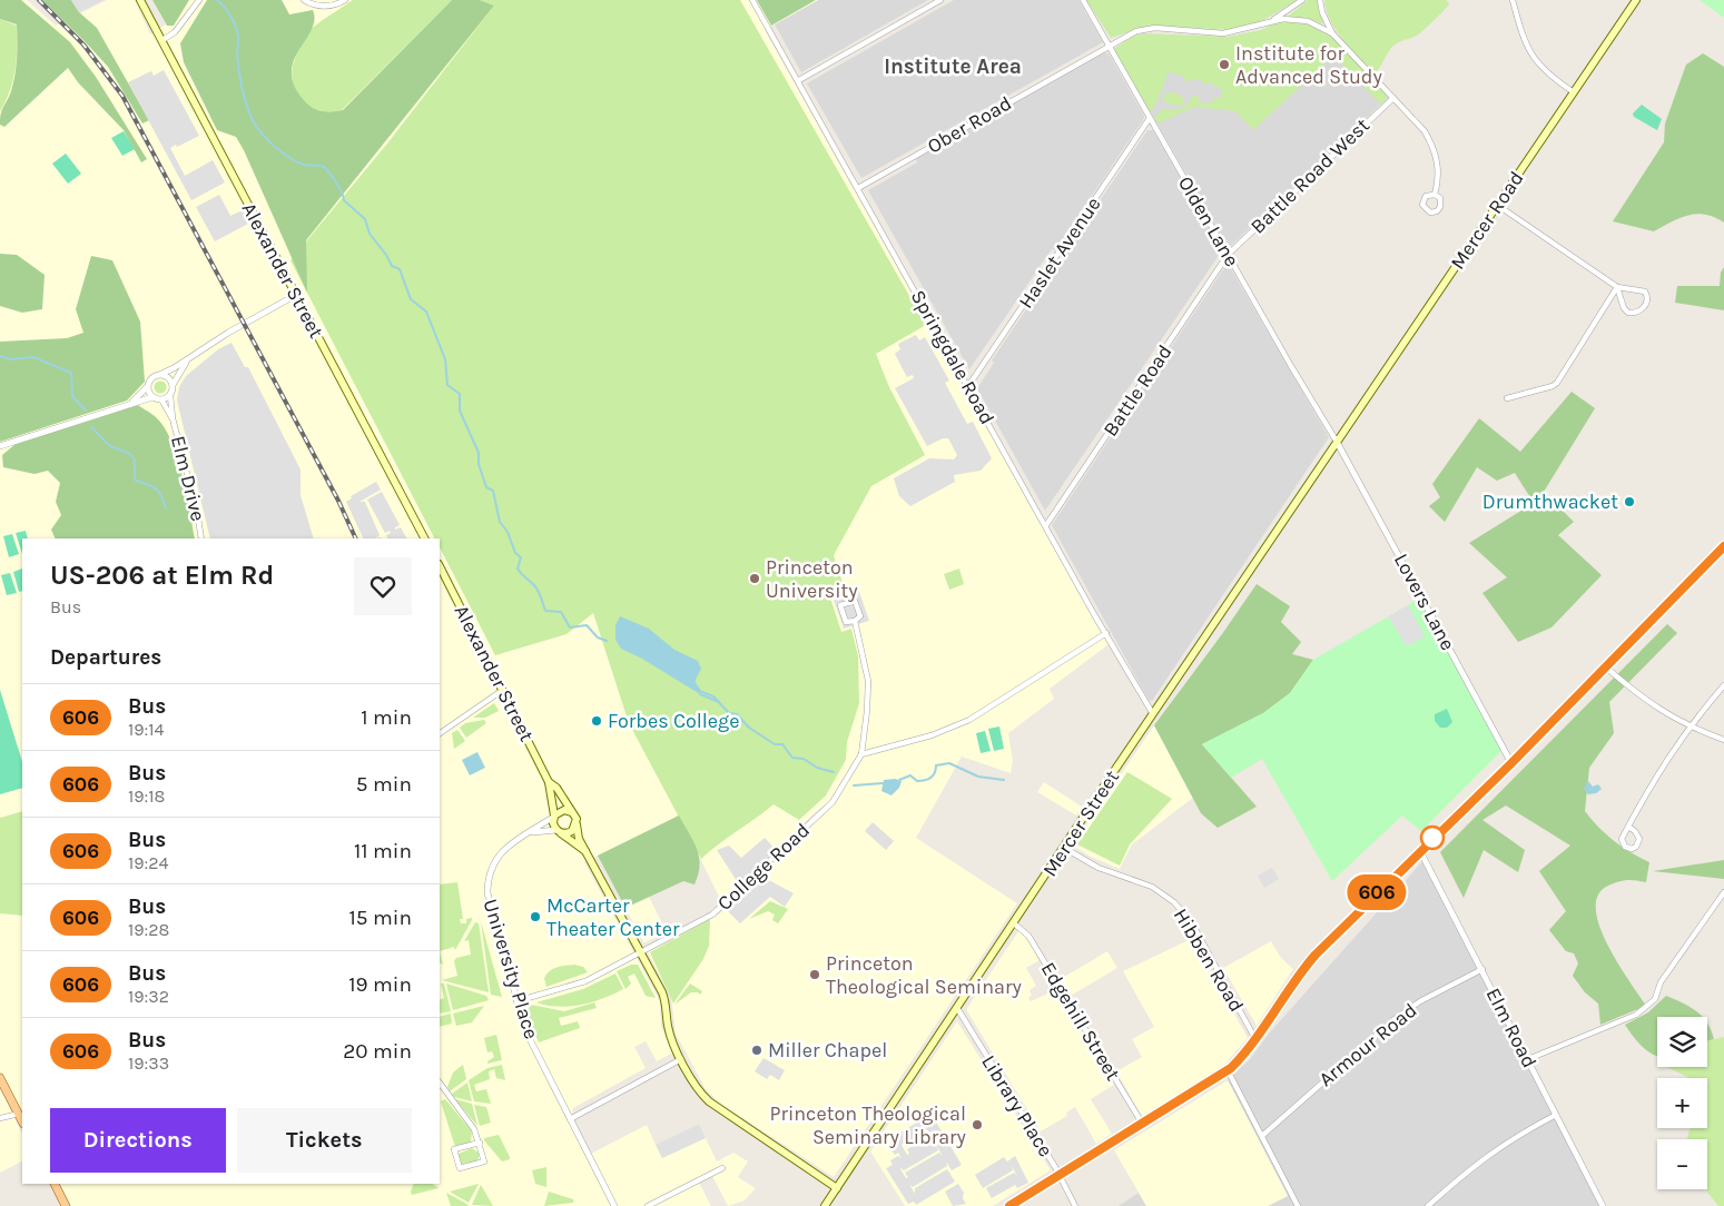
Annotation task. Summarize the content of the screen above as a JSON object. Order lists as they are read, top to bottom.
{
  "streets": {
    "main road": ["Mercer Road", "Alexander Street", "Mercer Street"],
    "street": [
      "Ober Road",
      "Battle Road West",
      "Olden Lane",
      "Haslet Avenue",
      "Springdale Road",
      "Battle Road",
      "Elm Drive",
      "Lovers Lane",
      "College Road",
      "Hibben Road",
      "University Place",
      "Edgehill Street",
      "Elm Road",
      "Armour Road",
      "Library Place"
    ]
  },
  "crossings": [
    ["Ober Road", "Olden Lane"],
    ["Ober Road", "Springdale Road"],
    ["Battle Road West", "Olden Lane"],
    ["Battle Road West", "Battle Road"],
    ["Mercer Road", "Olden Lane"],
    ["Mercer Road", "Lovers Lane"],
    ["Mercer Road", "Mercer Street"],
    ["Olden Lane", "Haslet Avenue"],
    ["Olden Lane", "Battle Road"],
    ["Olden Lane", "Lovers Lane"],
    ["Olden Lane", "Mercer Street"],
    ["Haslet Avenue", "Springdale Road"],
    ["Alexander Street", "University Place"],
    ["Springdale Road", "Battle Road"],
    ["Springdale Road", "Mercer Street"],
    ["Lovers Lane", "Mercer Street"],
    ["Mercer Street", "Hibben Road"],
    ["Mercer Street", "Edgehill Street"],
    ["Mercer Street", "Library Place"],
    ["College Road", "University Place"],
    ["Elm Road", "Armour Road"]
  ],
  "districts": ["Institute Area"],
  "places": [
    "Institute for Advanced Study",
    "Drumthwacket",
    "Princeton University",
    "Forbes College",
    "McCarter Theater Center",
    "Princeton Theological Seminary",
    "Miller Chapel",
    "Princeton Theological Seminary Library"
  ],
  "lines": ["bus line 606"],
  "page": {
    "on_map": "606",
    "heading": [
      ["US-206 at Elm Rd", "Bus"],
      "Departures"
    ],
    "list": [
      {
        "mark": "606",
        "name": "Bus",
        "note": "19:14",
        "value": "1 min"
      },
      {
        "mark": "606",
        "name": "Bus",
        "note": "19:18",
        "value": "5 min"
      },
      {
        "mark": "606",
        "name": "Bus",
        "note": "19:24",
        "value": "11 min"
      },
      {
        "mark": "606",
        "name": "Bus",
        "note": "19:28",
        "value": "15 min"
      },
      {
        "mark": "606",
        "name": "Bus",
        "note": "19:32",
        "value": "19 min"
      },
      {
        "mark": "606",
        "name": "Bus",
        "note": "19:33",
        "value": "20 min"
      }
    ],
    "map_buttons": ["+", "−"],
    "buttons": ["Directions", "Tickets"]
  }
}
